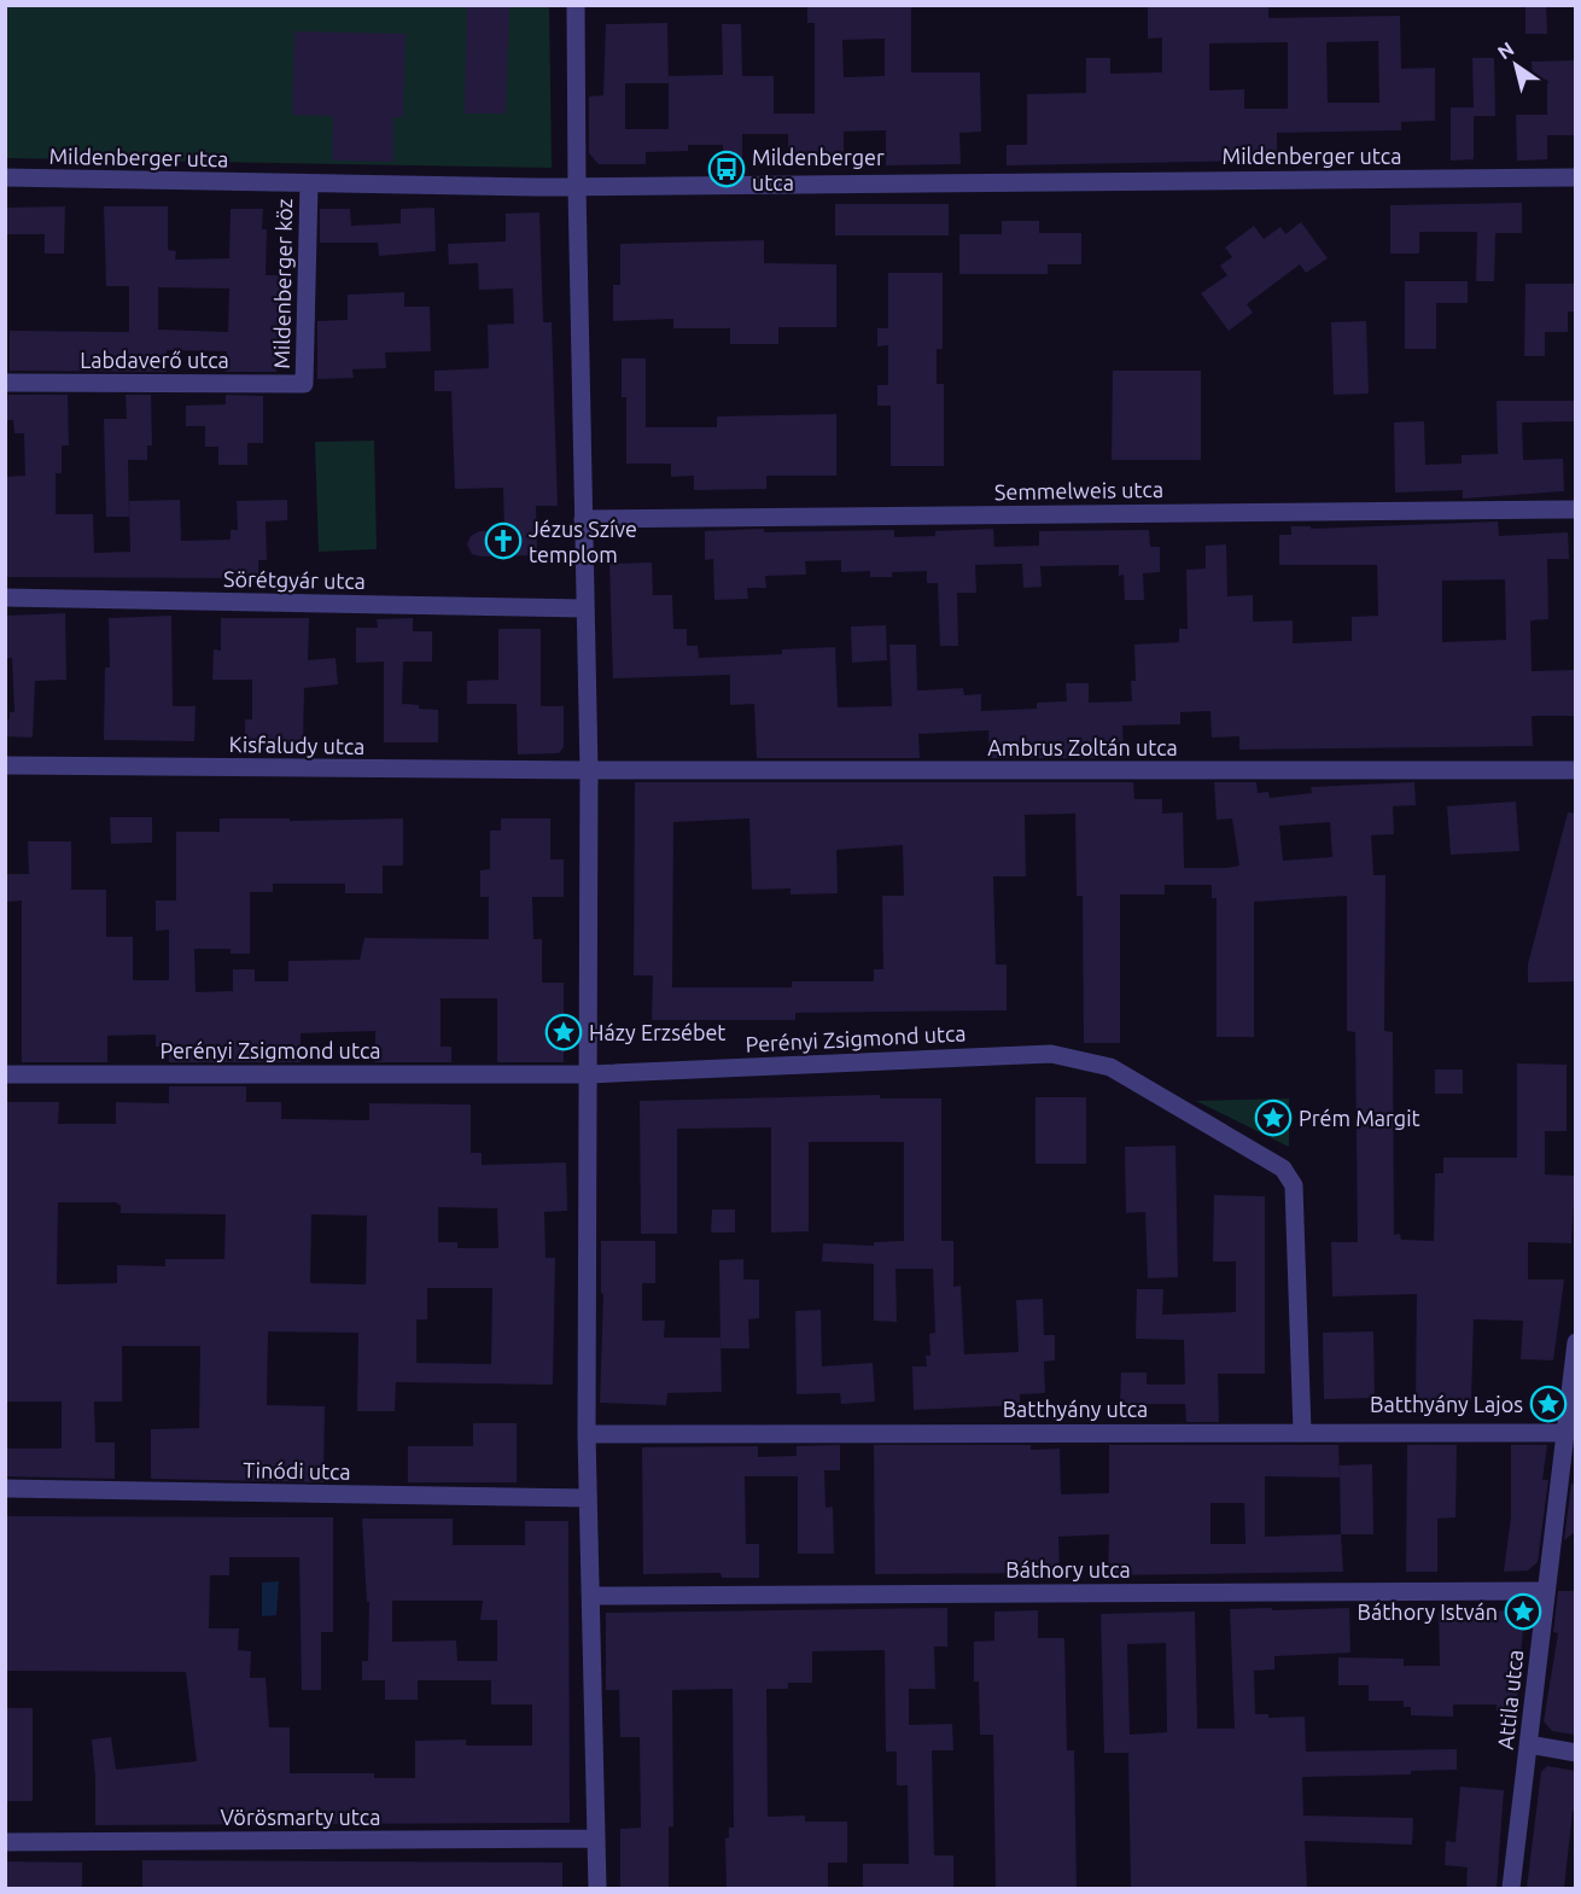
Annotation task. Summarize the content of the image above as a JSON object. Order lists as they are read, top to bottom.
{
  "streets": {
    "street": [
      "Mildenberger utca",
      "Mildenberger köz",
      "Labdaverő utca",
      "Semmelweis utca",
      "Sörétgyár utca",
      "Kisfaludy utca",
      "Ambrus Zoltán utca",
      "Perényi Zsigmond utca",
      "Batthyány utca",
      "Tinódi utca",
      "Báthory utca",
      "Attila utca",
      "Vörösmarty utca"
    ]
  },
  "crossings": [
    ["Mildenberger utca", "Mildenberger köz"],
    ["Mildenberger köz", "Labdaverő utca"],
    ["Kisfaludy utca", "Ambrus Zoltán utca"],
    ["Perényi Zsigmond utca", "Batthyány utca"],
    ["Batthyány utca", "Attila utca"],
    ["Báthory utca", "Attila utca"]
  ],
  "places": {
    "bus stop": ["Mildenberger utca"],
    "church": ["Jézus Szíve templom"],
    "place": [
      "Házy Erzsébet",
      "Prém Margit",
      "Batthyány Lajos",
      "Báthory István"
    ]
  },
  "north": "top left"
}
